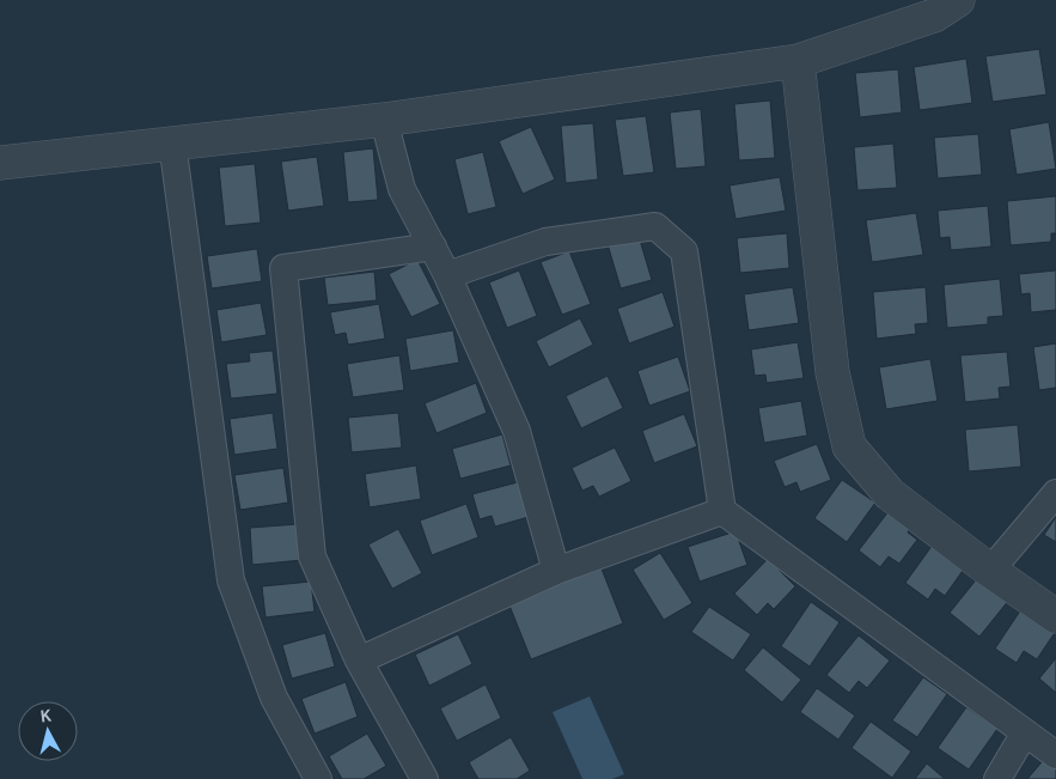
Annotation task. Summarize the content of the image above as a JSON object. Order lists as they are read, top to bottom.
{
  "north": "top"
}
